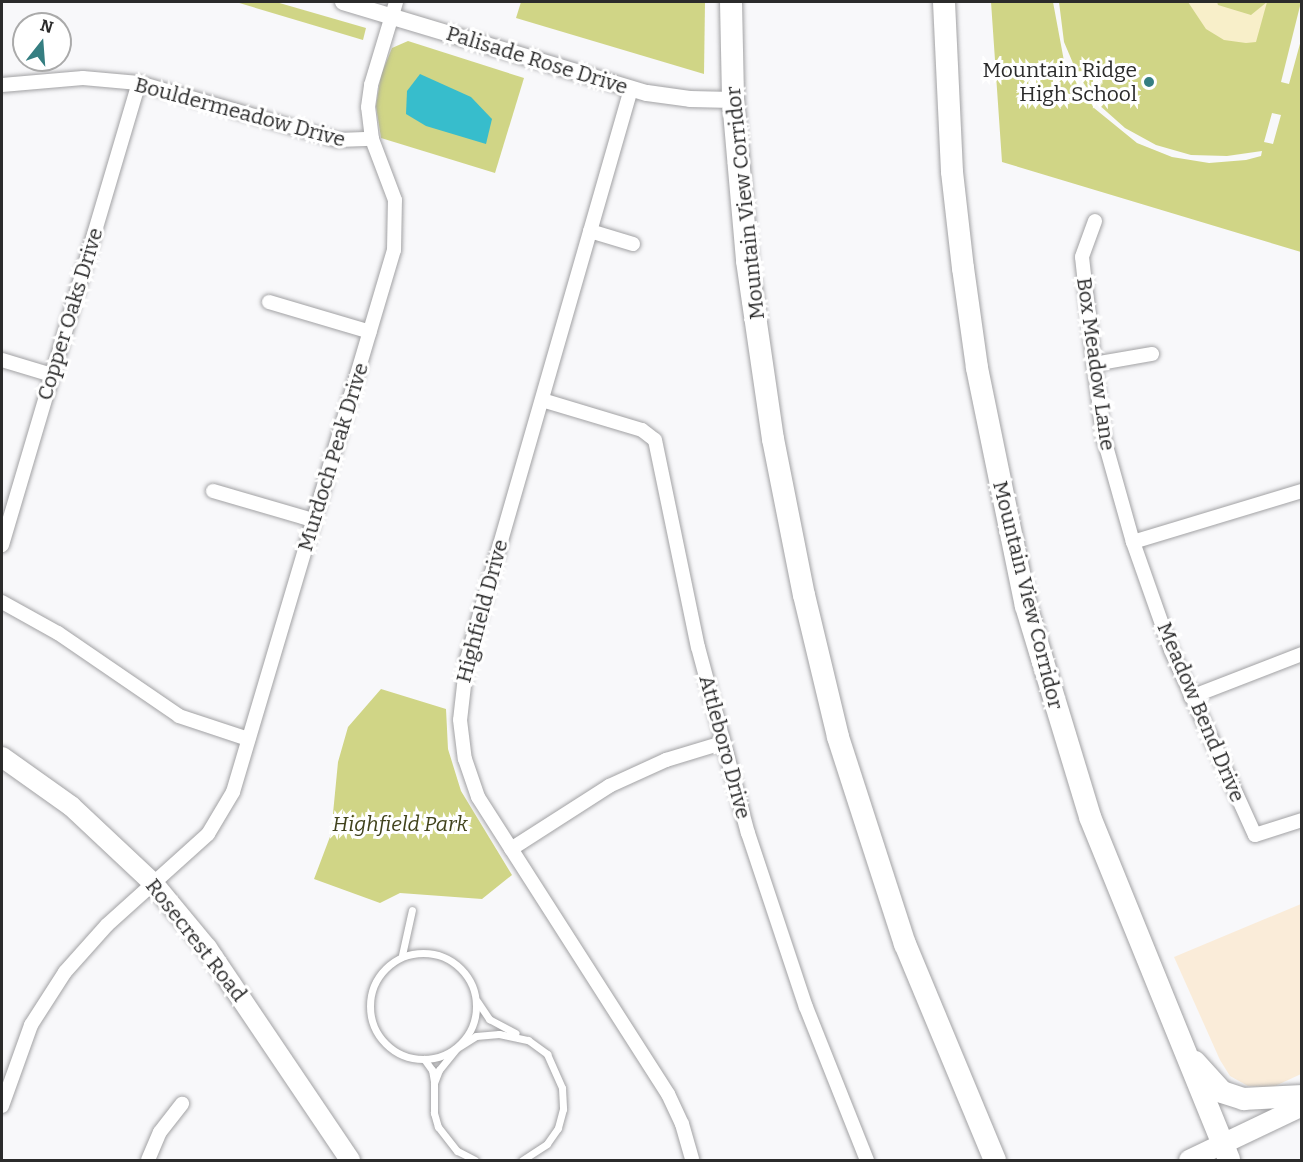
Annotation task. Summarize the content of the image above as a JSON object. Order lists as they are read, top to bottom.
{
  "streets": {
    "highway": ["Mountain View Corridor"],
    "main road": ["Rosecrest Road"],
    "street": [
      "Palisade Rose Drive",
      "Bouldermeadow Drive",
      "Copper Oaks Drive",
      "Box Meadow Lane",
      "Murdoch Peak Drive",
      "Highfield Drive",
      "Meadow Bend Drive",
      "Attleboro Drive"
    ]
  },
  "crossings": [
    ["Palisade Rose Drive", "Mountain View Corridor"],
    ["Palisade Rose Drive", "Murdoch Peak Drive"],
    ["Palisade Rose Drive", "Highfield Drive"],
    ["Bouldermeadow Drive", "Copper Oaks Drive"],
    ["Bouldermeadow Drive", "Murdoch Peak Drive"],
    ["Box Meadow Lane", "Meadow Bend Drive"],
    ["Murdoch Peak Drive", "Rosecrest Road"],
    ["Highfield Drive", "Attleboro Drive"]
  ],
  "parks": ["Highfield Park"],
  "places": ["Mountain Ridge High School"],
  "north": "top"
}
